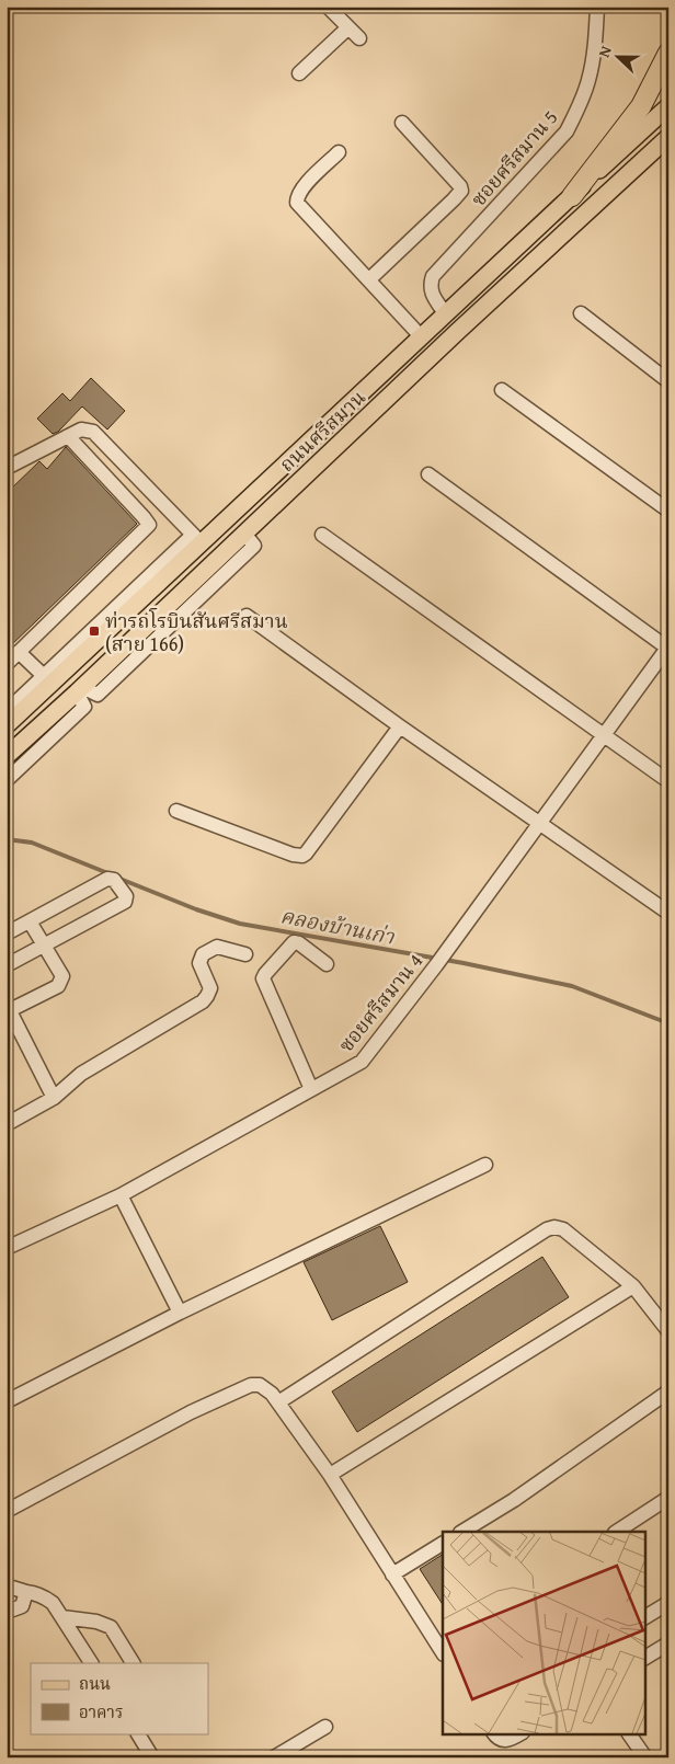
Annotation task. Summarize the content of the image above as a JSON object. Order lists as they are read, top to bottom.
{
  "streets": {
    "main road": ["ถนนศรีสมาน"],
    "street": ["ซอยศรีสมาน 5", "ซอยศรีสมาน 4"]
  },
  "crossings": [
    ["ซอยศรีสมาน 5", "ถนนศรีสมาน"]
  ],
  "water": ["คลองบ้านเก่า"],
  "places": {
    "transit": ["ท่ารถโรบินสันศรีสมาน (สาย 166)"]
  },
  "legend": ["ถนน", "อาคาร"],
  "north": "left"
}
